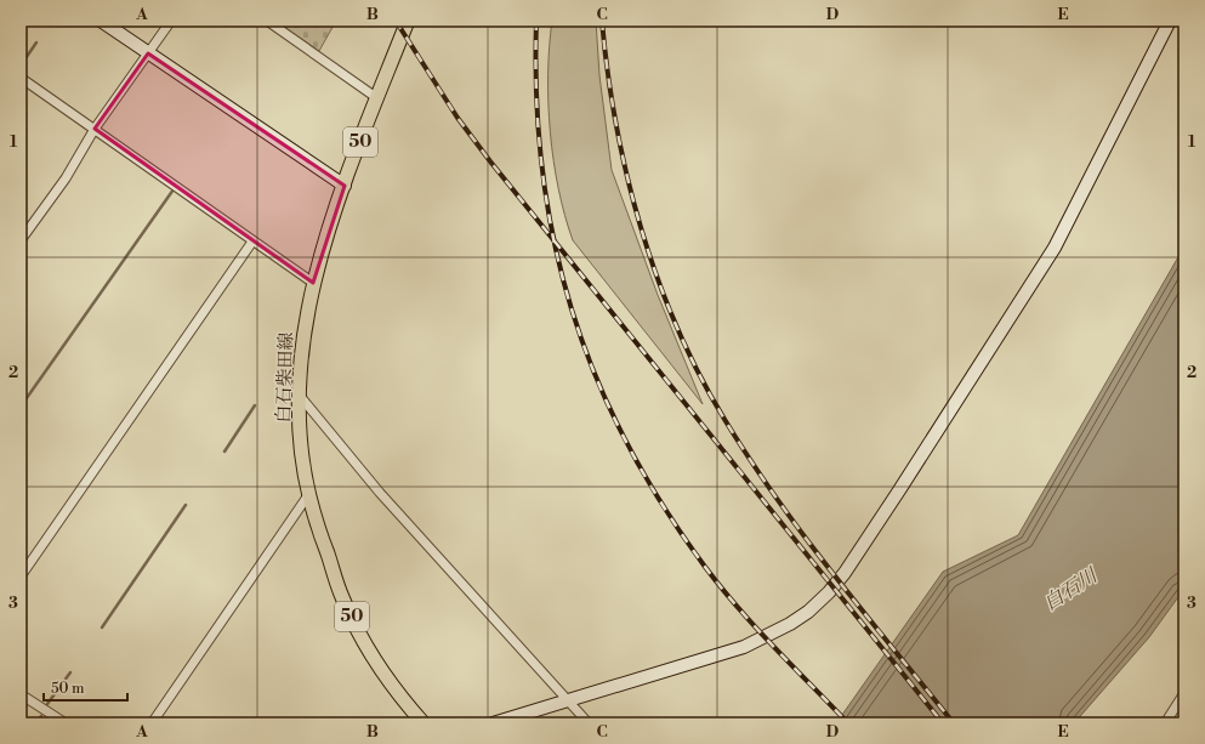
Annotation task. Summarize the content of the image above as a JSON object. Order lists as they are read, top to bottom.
{
  "streets": {
    "main road": ["50", "白石柴田線"]
  },
  "water": ["白石川"],
  "scale_bar": "50 m",
  "grid": {
    "columns": [
      "A",
      "B",
      "C",
      "D",
      "E"
    ],
    "rows": ["1", "2", "3"]
  }
}
